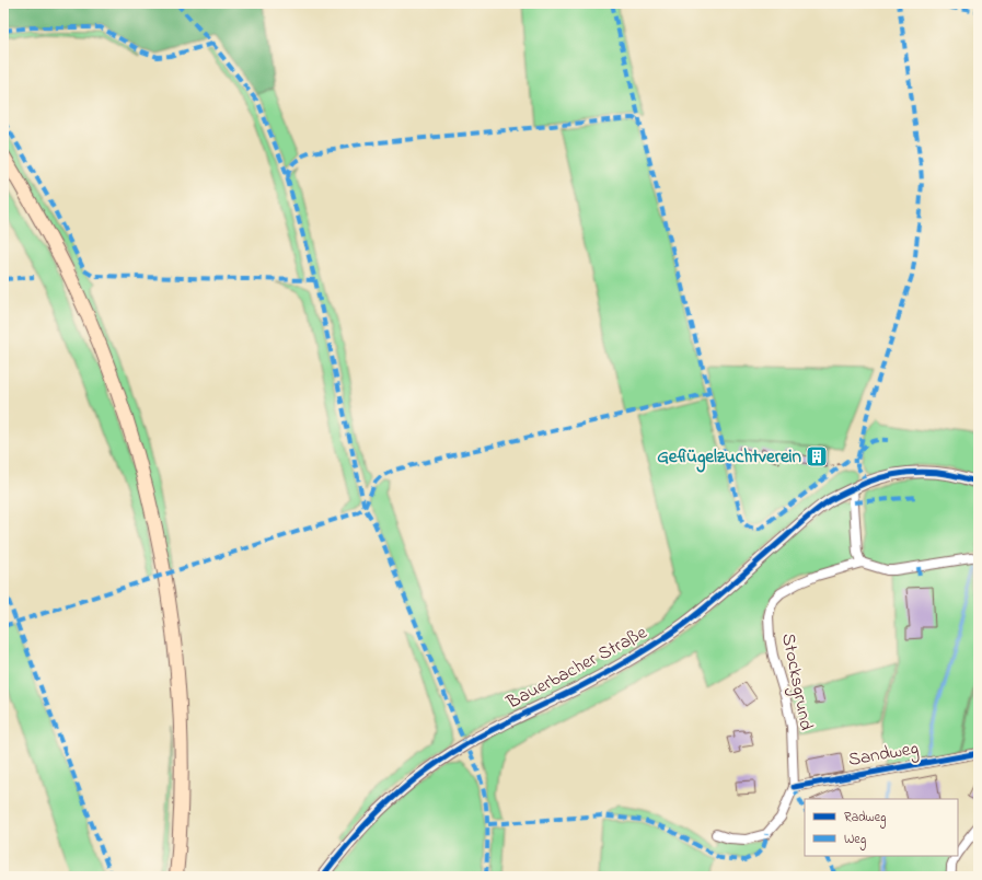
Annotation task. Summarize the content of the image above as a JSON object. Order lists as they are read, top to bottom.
{
  "streets": {
    "street": ["Bauerbacher Straße", "Stocksgrund", "Sandweg"]
  },
  "crossings": [
    ["Stocksgrund", "Sandweg"]
  ],
  "places": {
    "building": ["Geflügelzuchtverein"]
  },
  "legend": ["Radweg", "Weg"]
}
